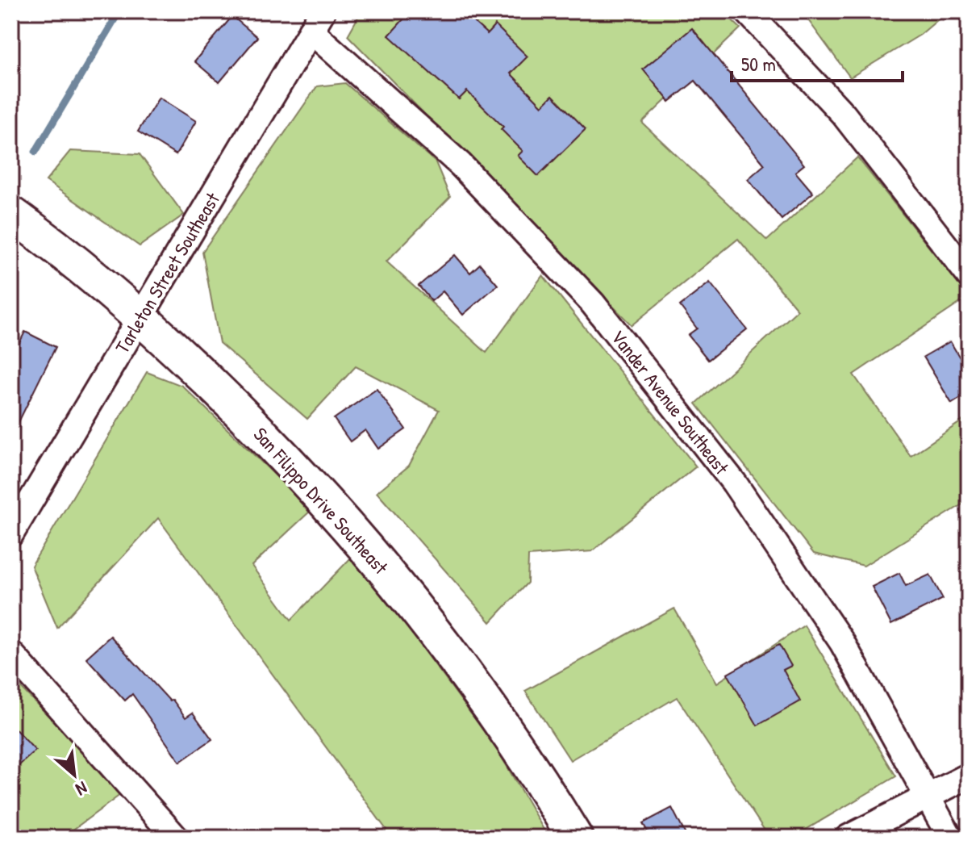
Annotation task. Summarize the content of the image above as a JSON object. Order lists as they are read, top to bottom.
{
  "streets": {
    "street": ["Tarleton Street Southeast", "Vander Avenue Southeast", "San Filippo Drive Southeast"]
  },
  "crossings": [
    ["Tarleton Street Southeast", "Vander Avenue Southeast"],
    ["Tarleton Street Southeast", "San Filippo Drive Southeast"]
  ],
  "scale_bar": "50 m",
  "north": "bottom right"
}
